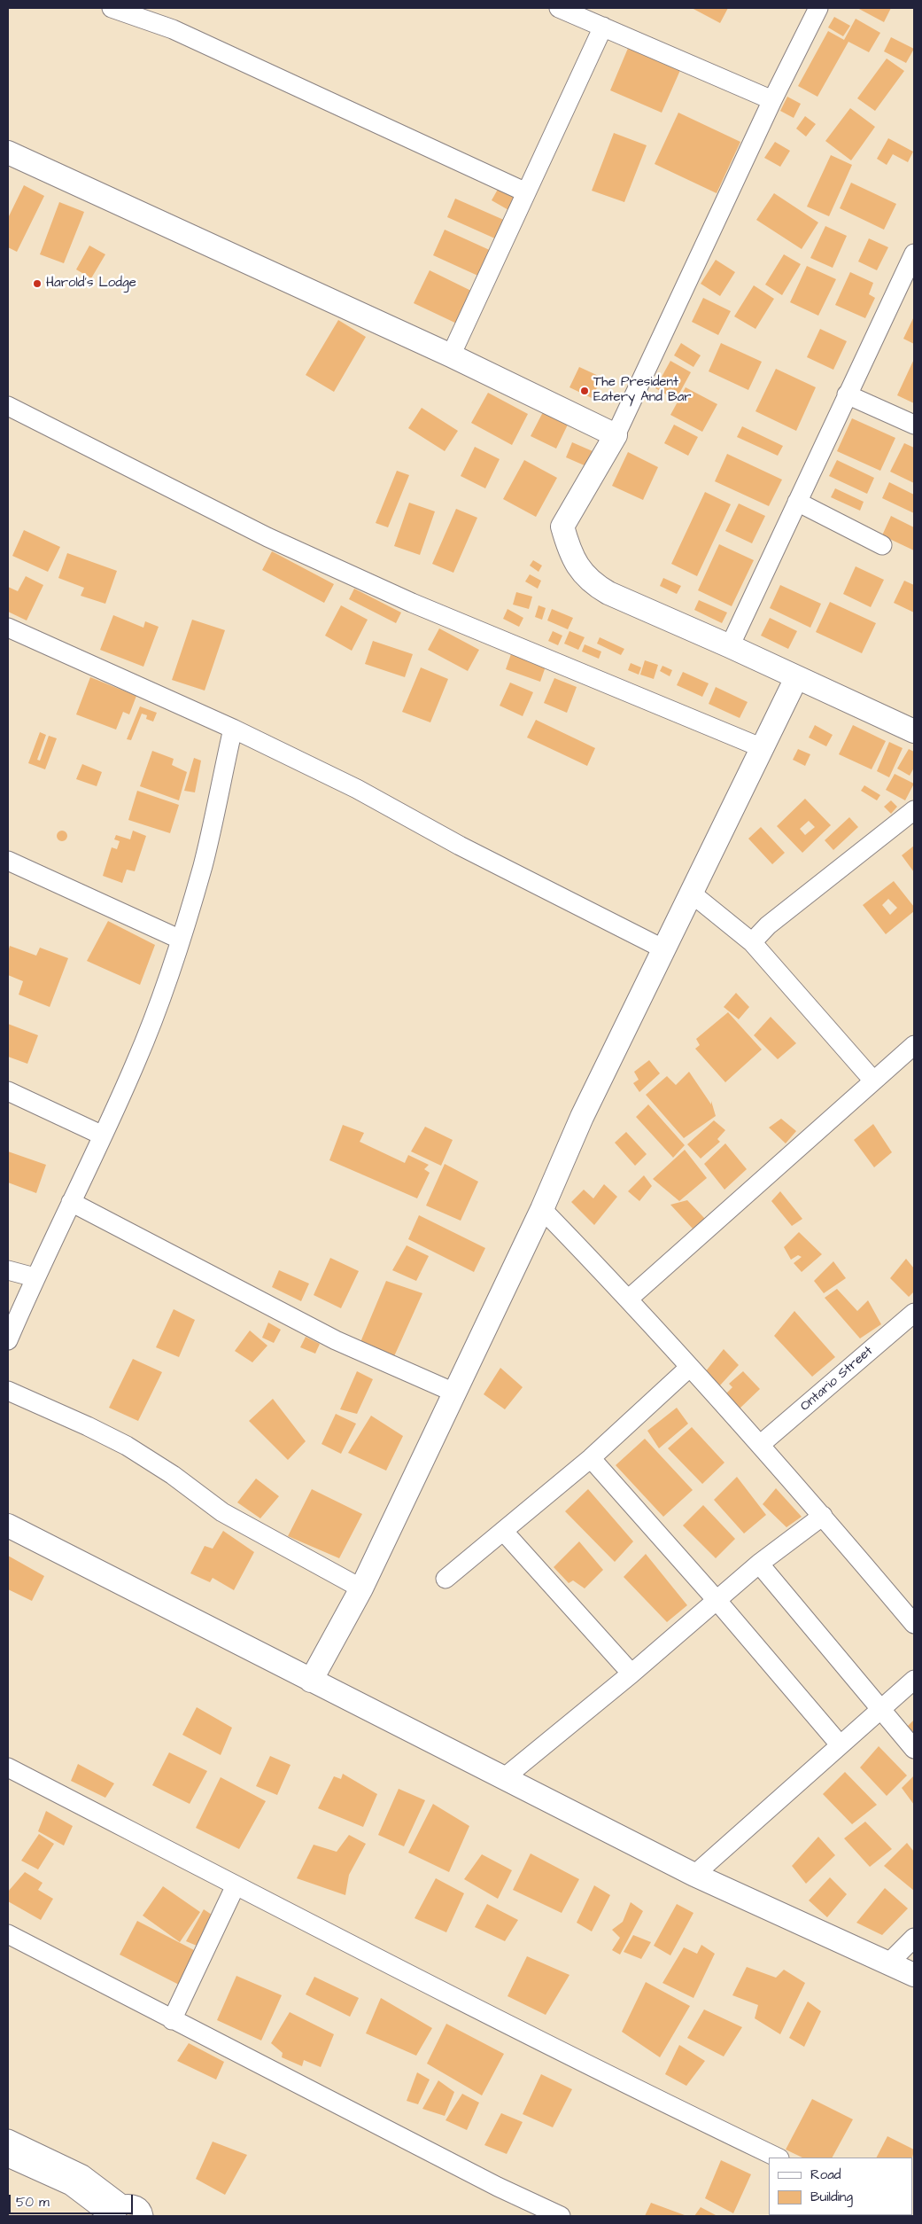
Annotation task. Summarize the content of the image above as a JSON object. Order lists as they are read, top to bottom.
{
  "streets": {
    "street": ["Ontario Street"]
  },
  "places": ["Harold's Lodge", "The President Eatery And Bar"],
  "legend": ["Road", "Building"],
  "scale_bar": "50 m"
}
